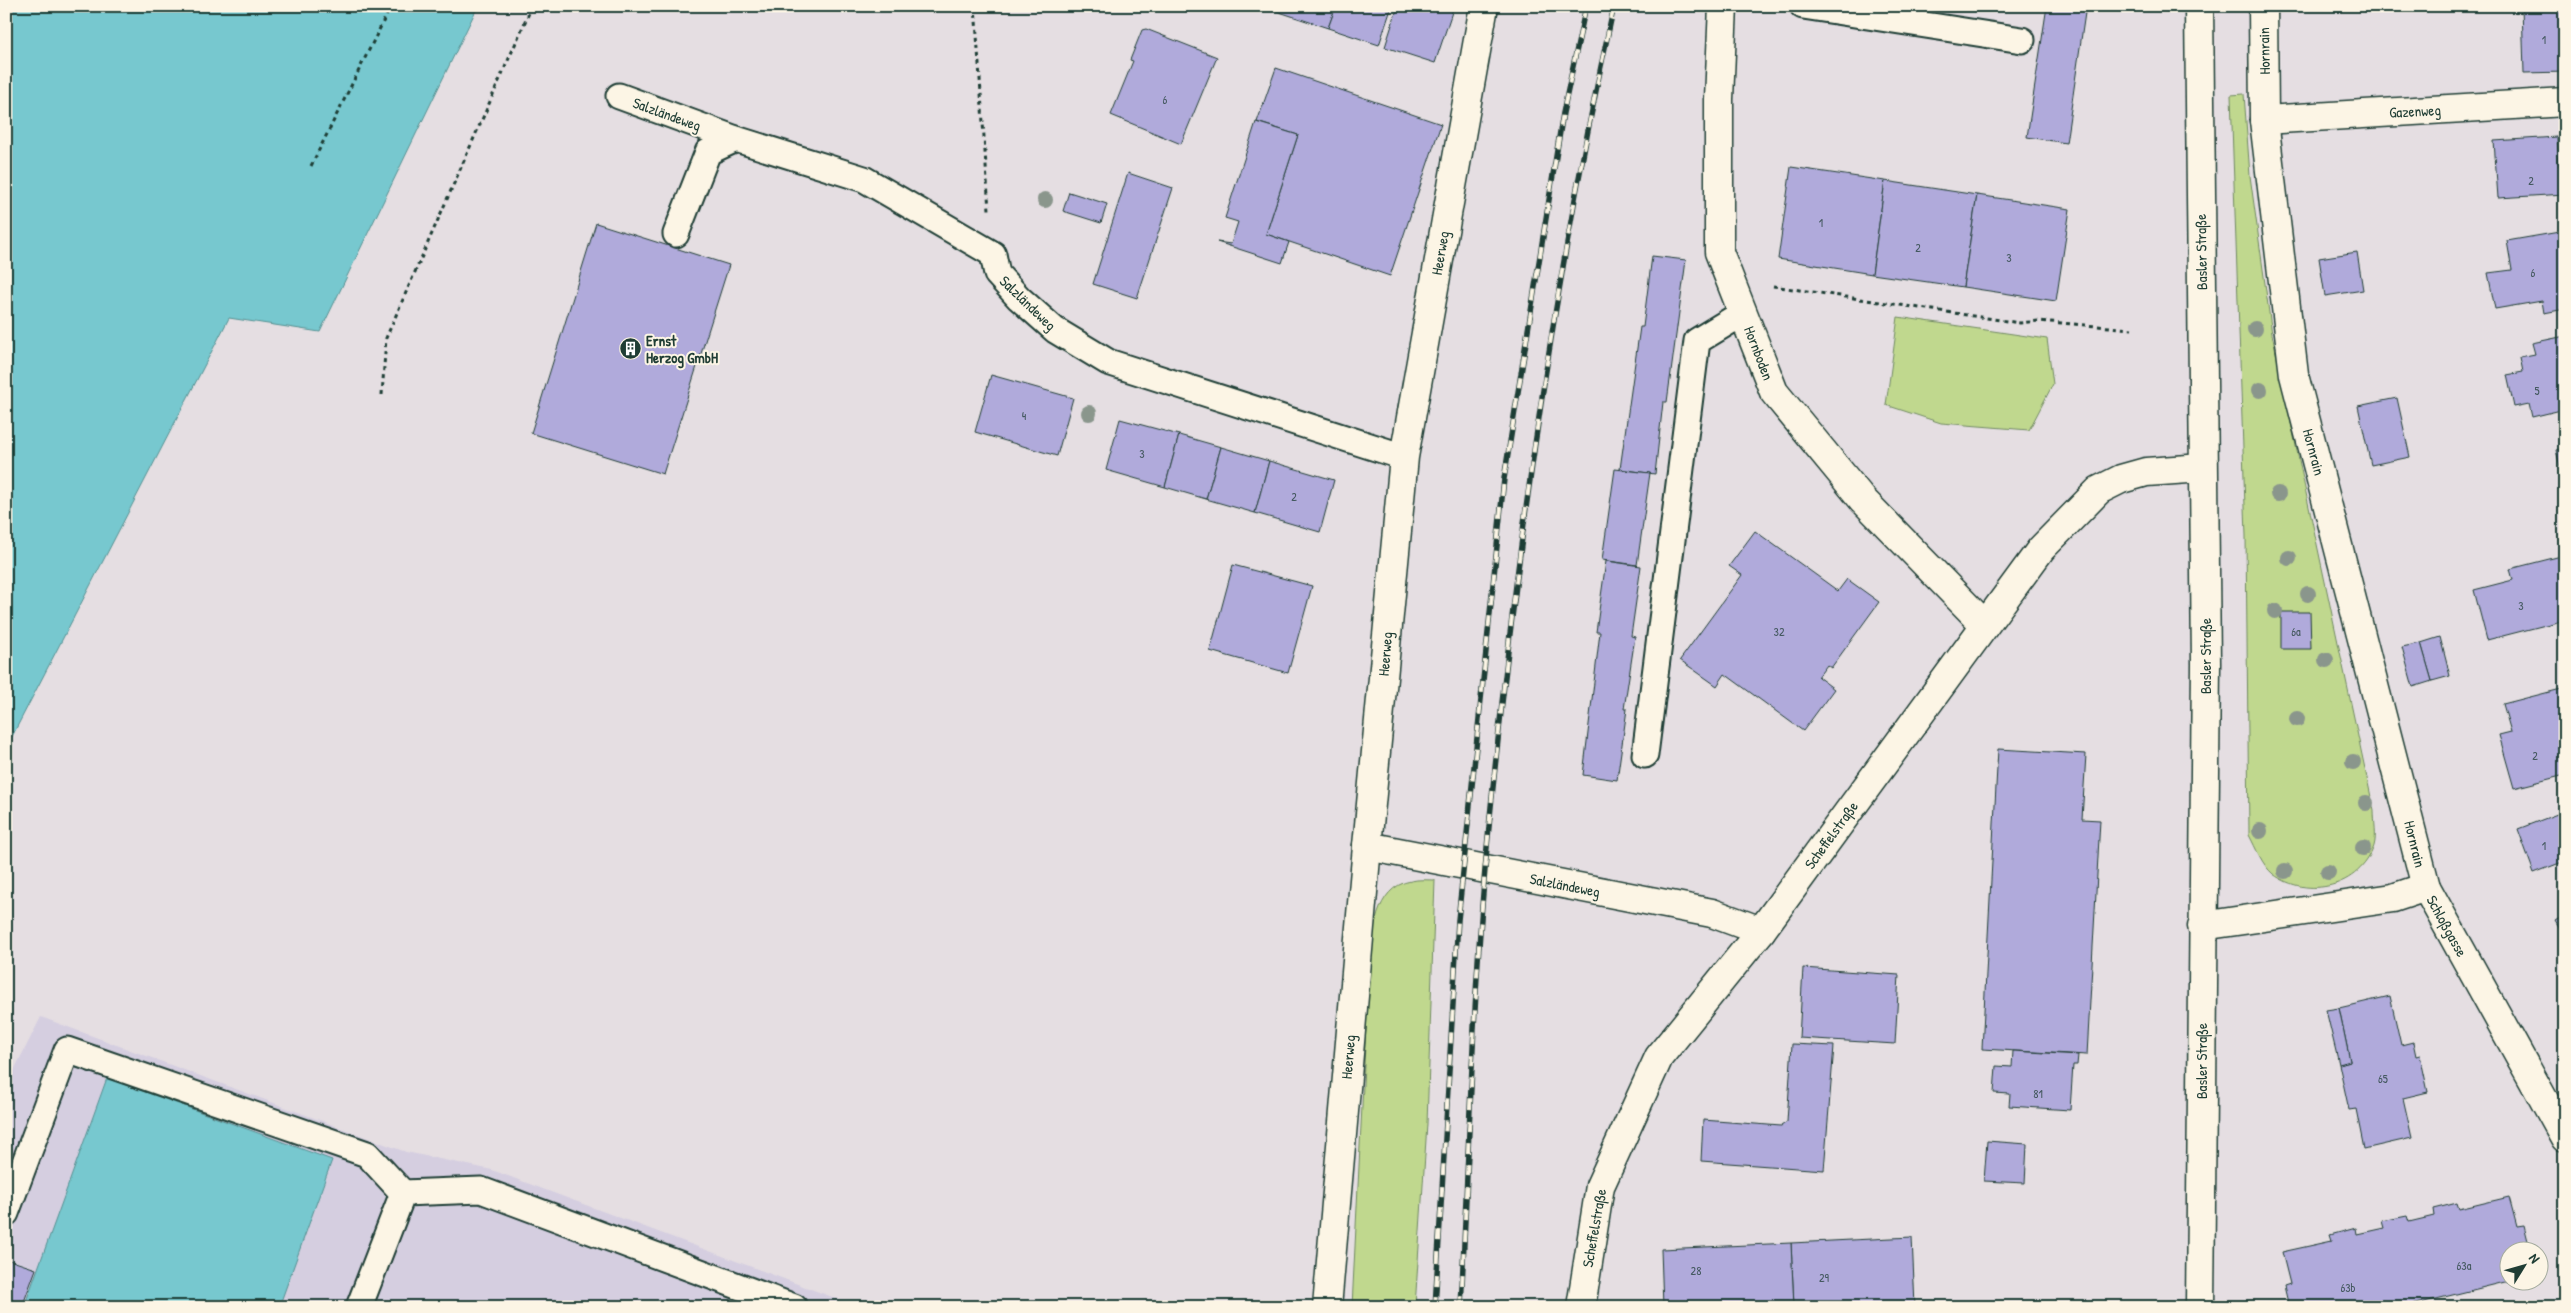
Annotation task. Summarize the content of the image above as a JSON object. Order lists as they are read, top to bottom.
{
  "streets": {
    "street": [
      "Hornrain",
      "Gazenweg",
      "Salzländeweg",
      "Basler Straße",
      "Heerweg",
      "Hornboden",
      "Scheffelstraße",
      "Schloßgasse"
    ]
  },
  "crossings": [
    ["Hornrain", "Gazenweg"],
    ["Hornrain", "Schloßgasse"],
    ["Salzländeweg", "Heerweg"],
    ["Salzländeweg", "Scheffelstraße"],
    ["Basler Straße", "Scheffelstraße"],
    ["Basler Straße", "Schloßgasse"],
    ["Hornboden", "Scheffelstraße"]
  ],
  "places": {
    "building": ["Ernst Herzog GmbH"]
  },
  "house_numbers": [
    "1",
    "6",
    "2",
    "1",
    "2",
    "3",
    "6",
    "5",
    "4",
    "3",
    "2",
    "3",
    "32",
    "6a",
    "2",
    "1",
    "65",
    "81",
    "63a",
    "28",
    "29",
    "63b"
  ],
  "north": "top right"
}
